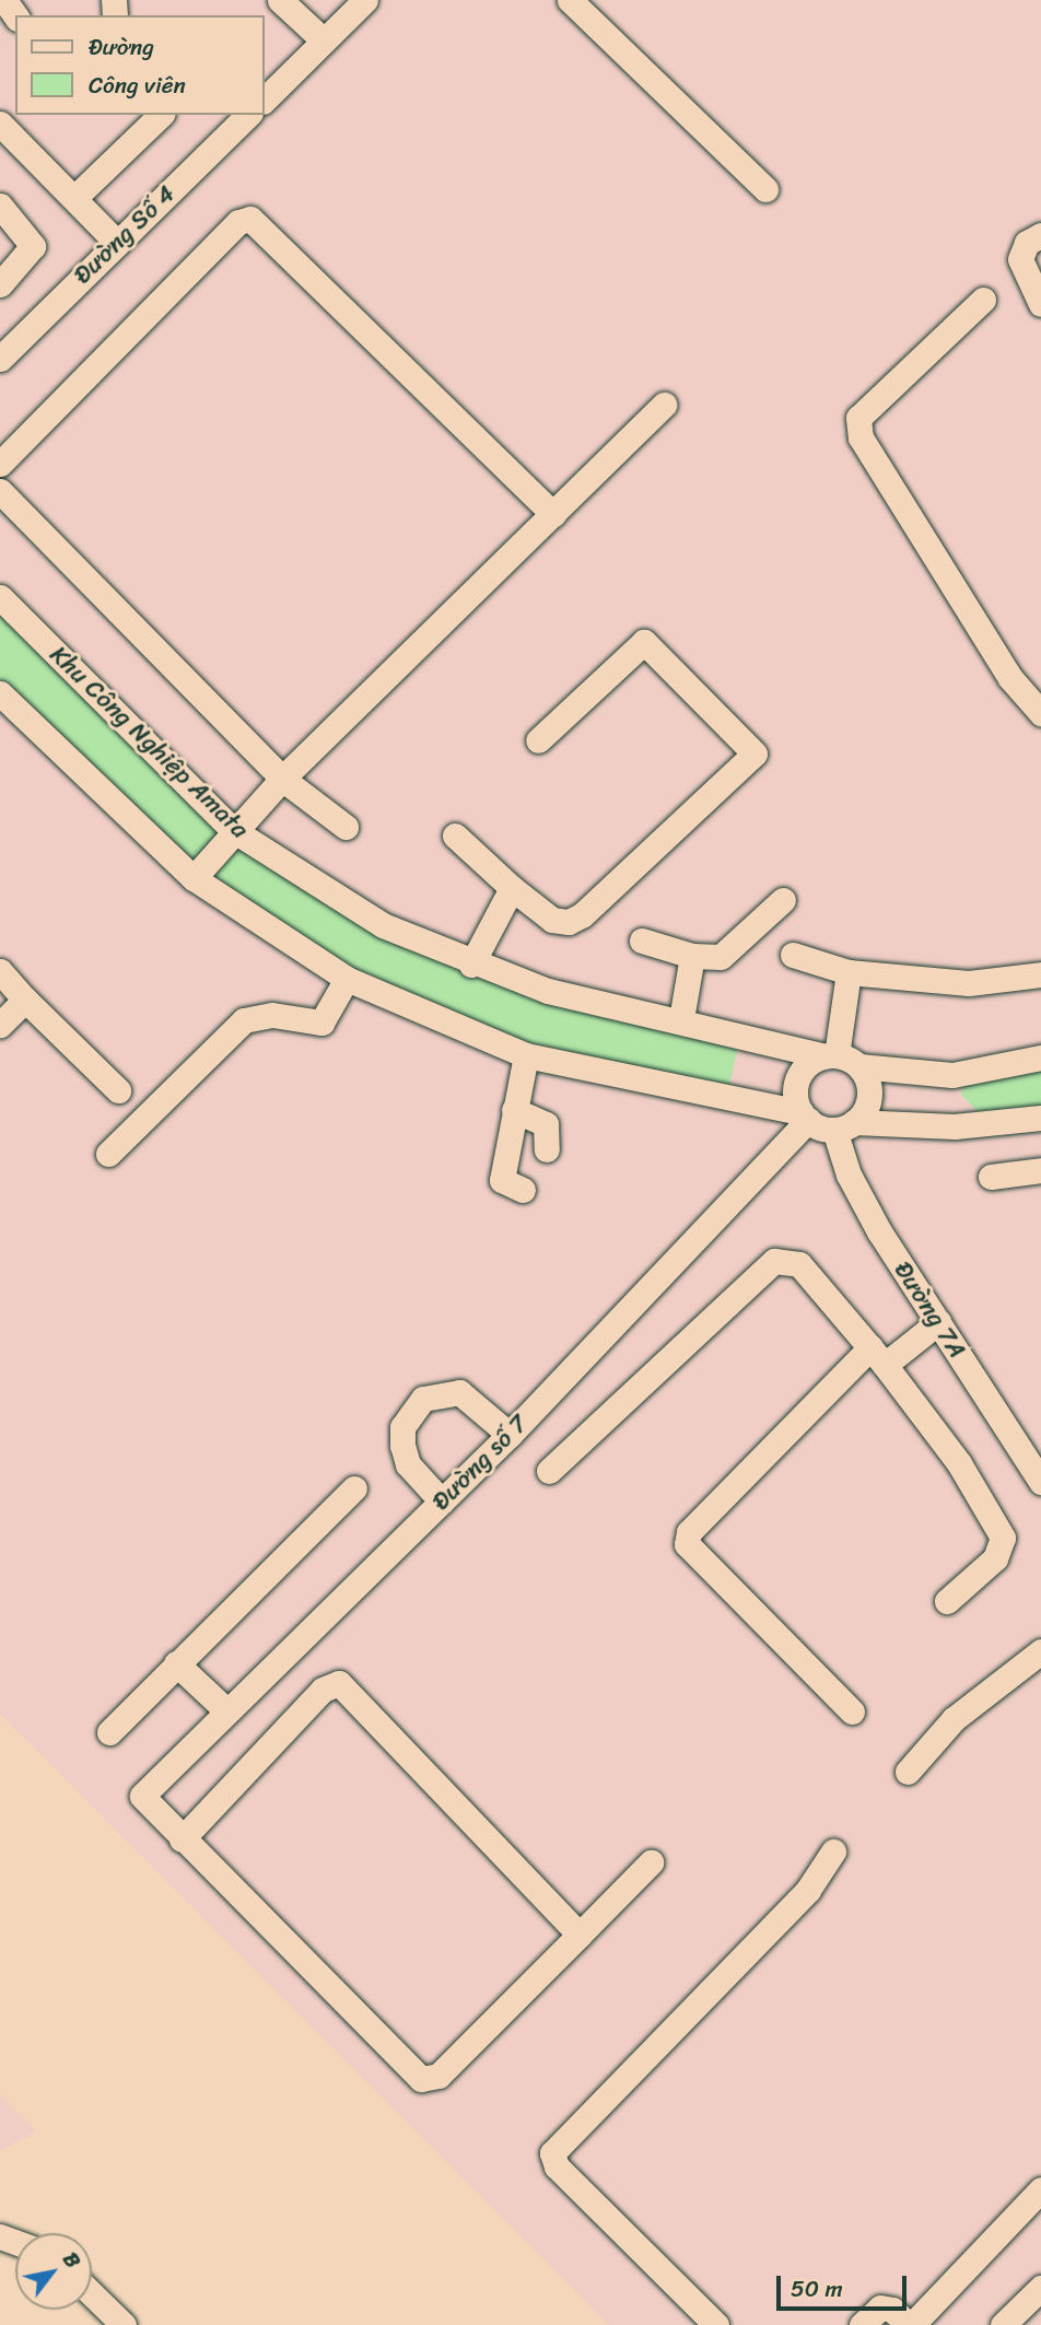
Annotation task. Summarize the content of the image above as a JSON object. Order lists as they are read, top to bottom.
{
  "streets": {
    "street": [
      "Đường Số 4",
      "Khu Công Nghiệp Amata",
      "Đường 7A",
      "Đường số 7"
    ]
  },
  "crossings": [
    ["Khu Công Nghiệp Amata", "Đường 7A"],
    ["Khu Công Nghiệp Amata", "Đường số 7"],
    ["Đường 7A", "Đường số 7"]
  ],
  "legend": ["Đường", "Công viên"],
  "scale_bar": "50 m",
  "north": "top right"
}
